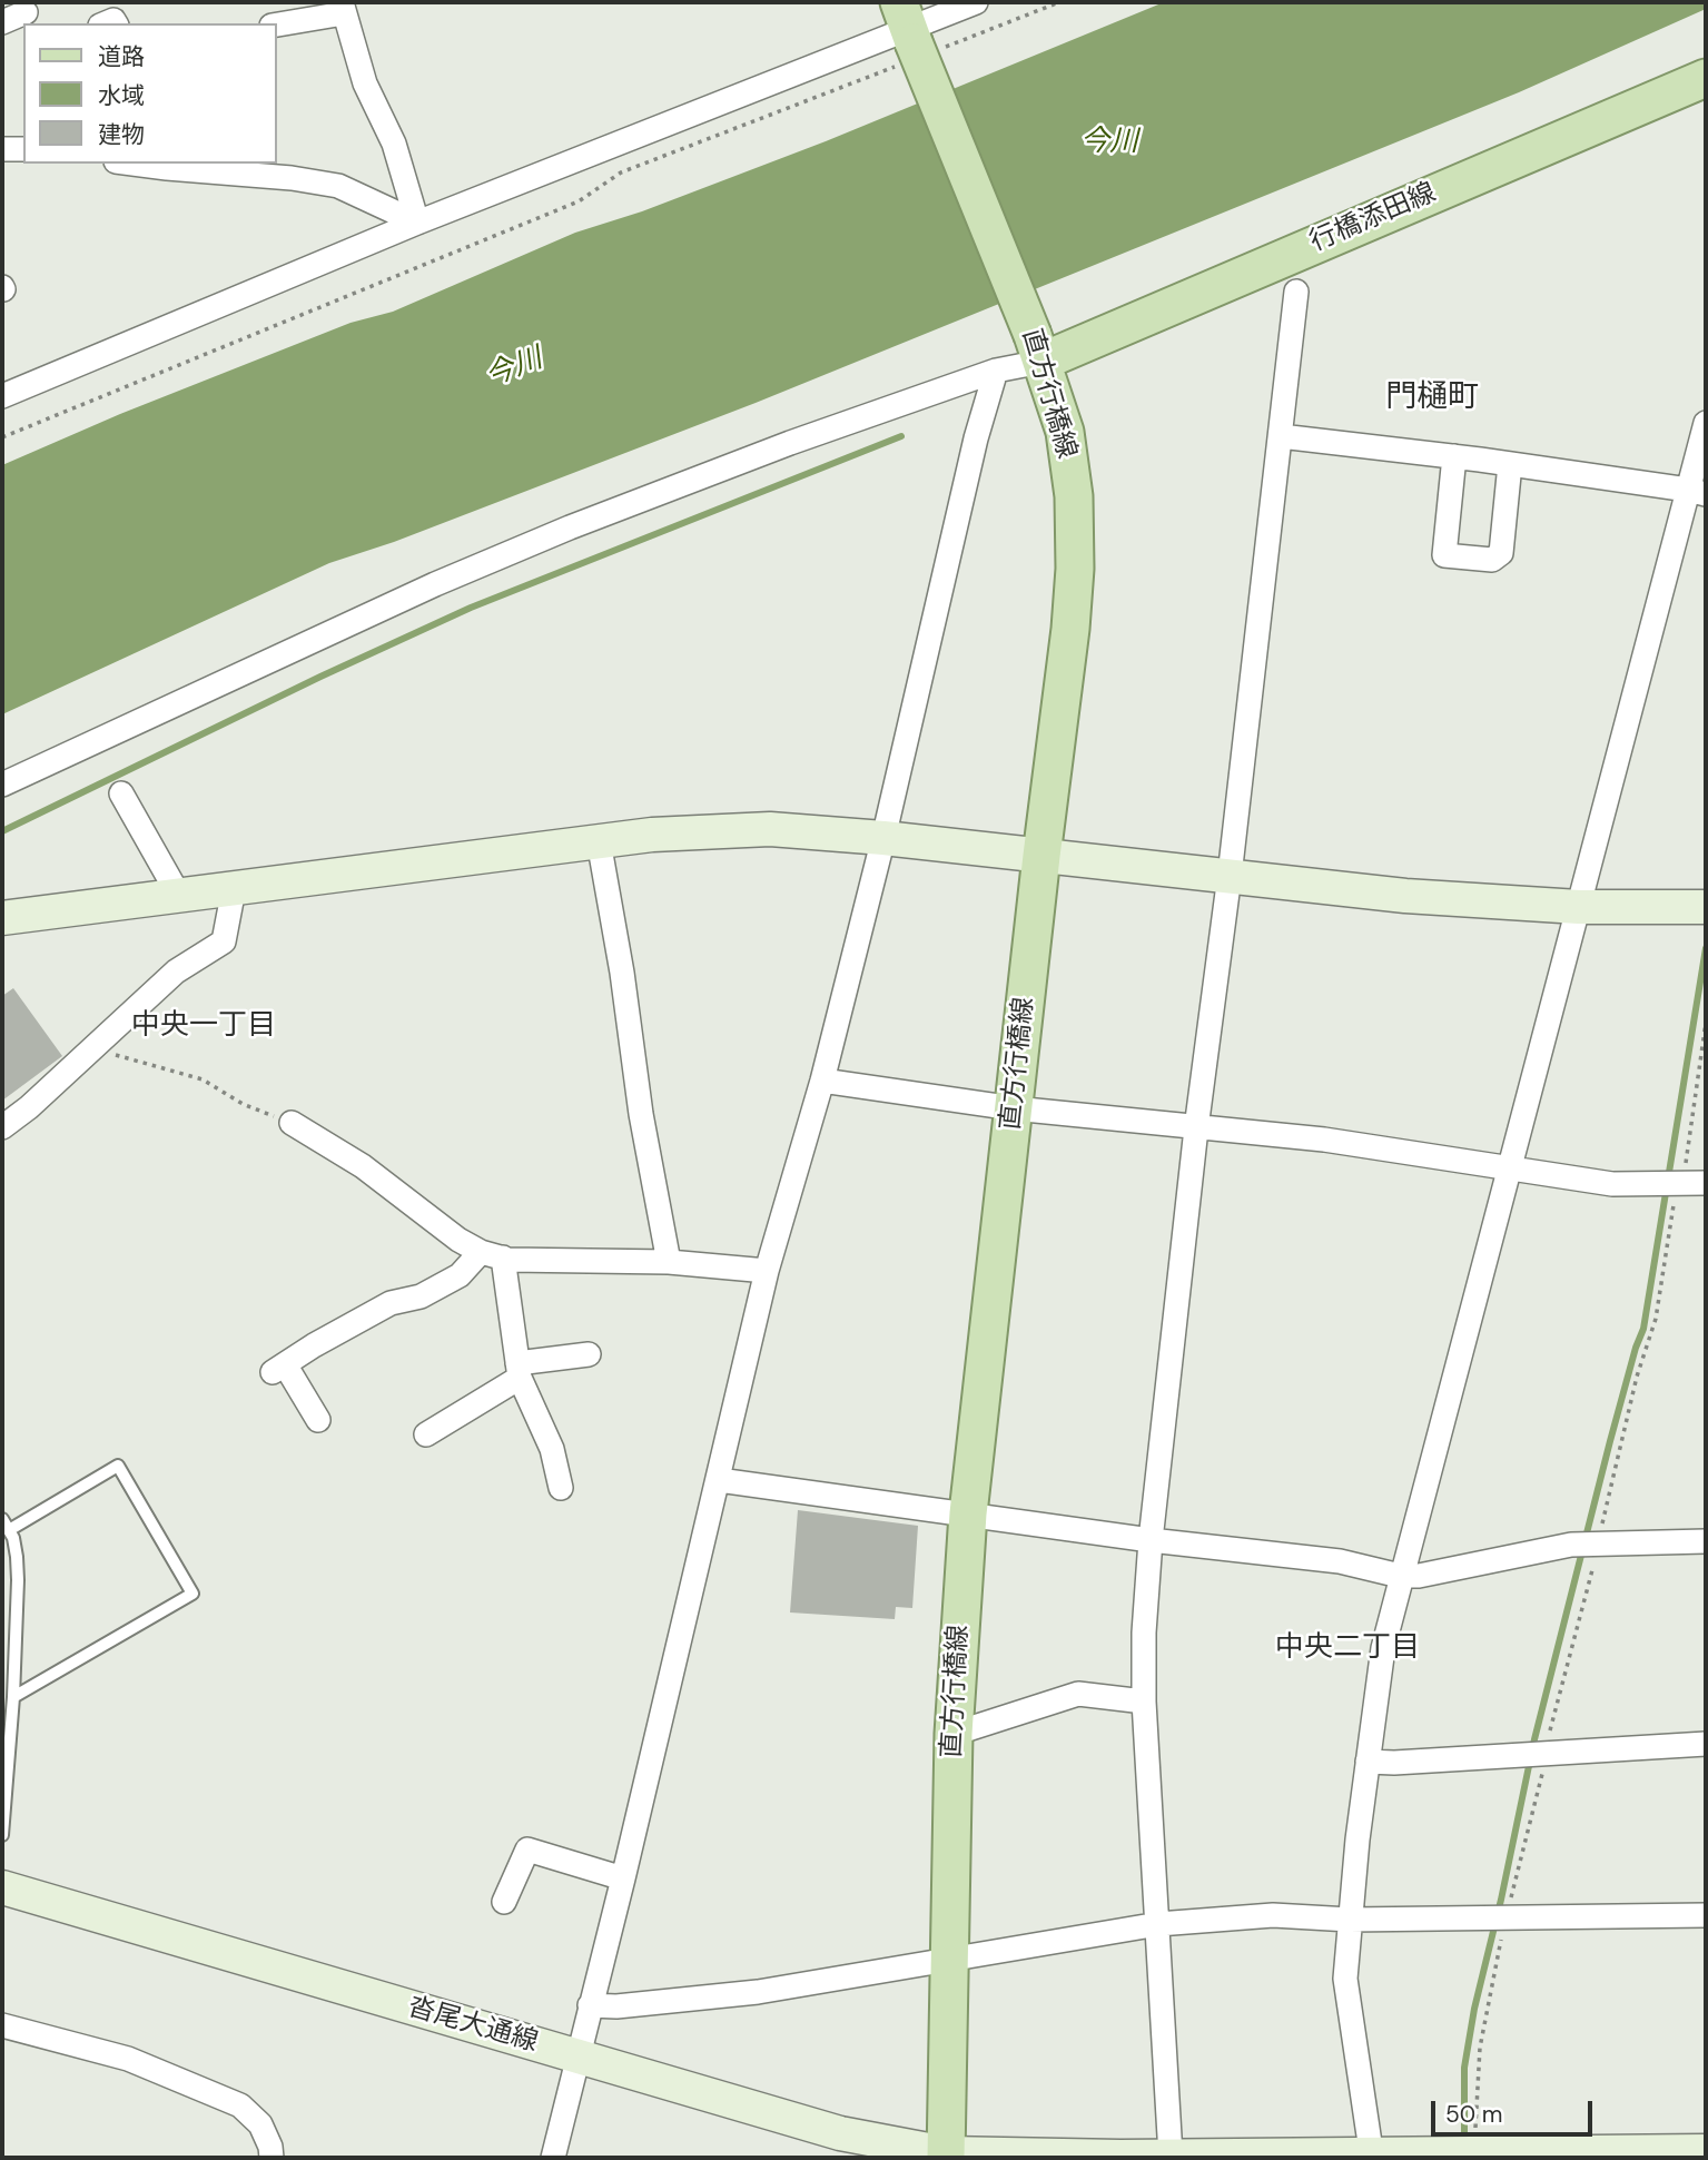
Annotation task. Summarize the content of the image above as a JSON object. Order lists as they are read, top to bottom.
{
  "streets": {
    "main road": ["行橋添田線", "直方行橋線", "沓尾大通線"]
  },
  "crossings": [
    ["行橋添田線", "直方行橋線"],
    ["直方行橋線", "沓尾大通線"]
  ],
  "districts": ["門樋町", "中央一丁目", "中央二丁目"],
  "water": ["今川"],
  "legend": ["道路", "水域", "建物"],
  "scale_bar": "50 m"
}
